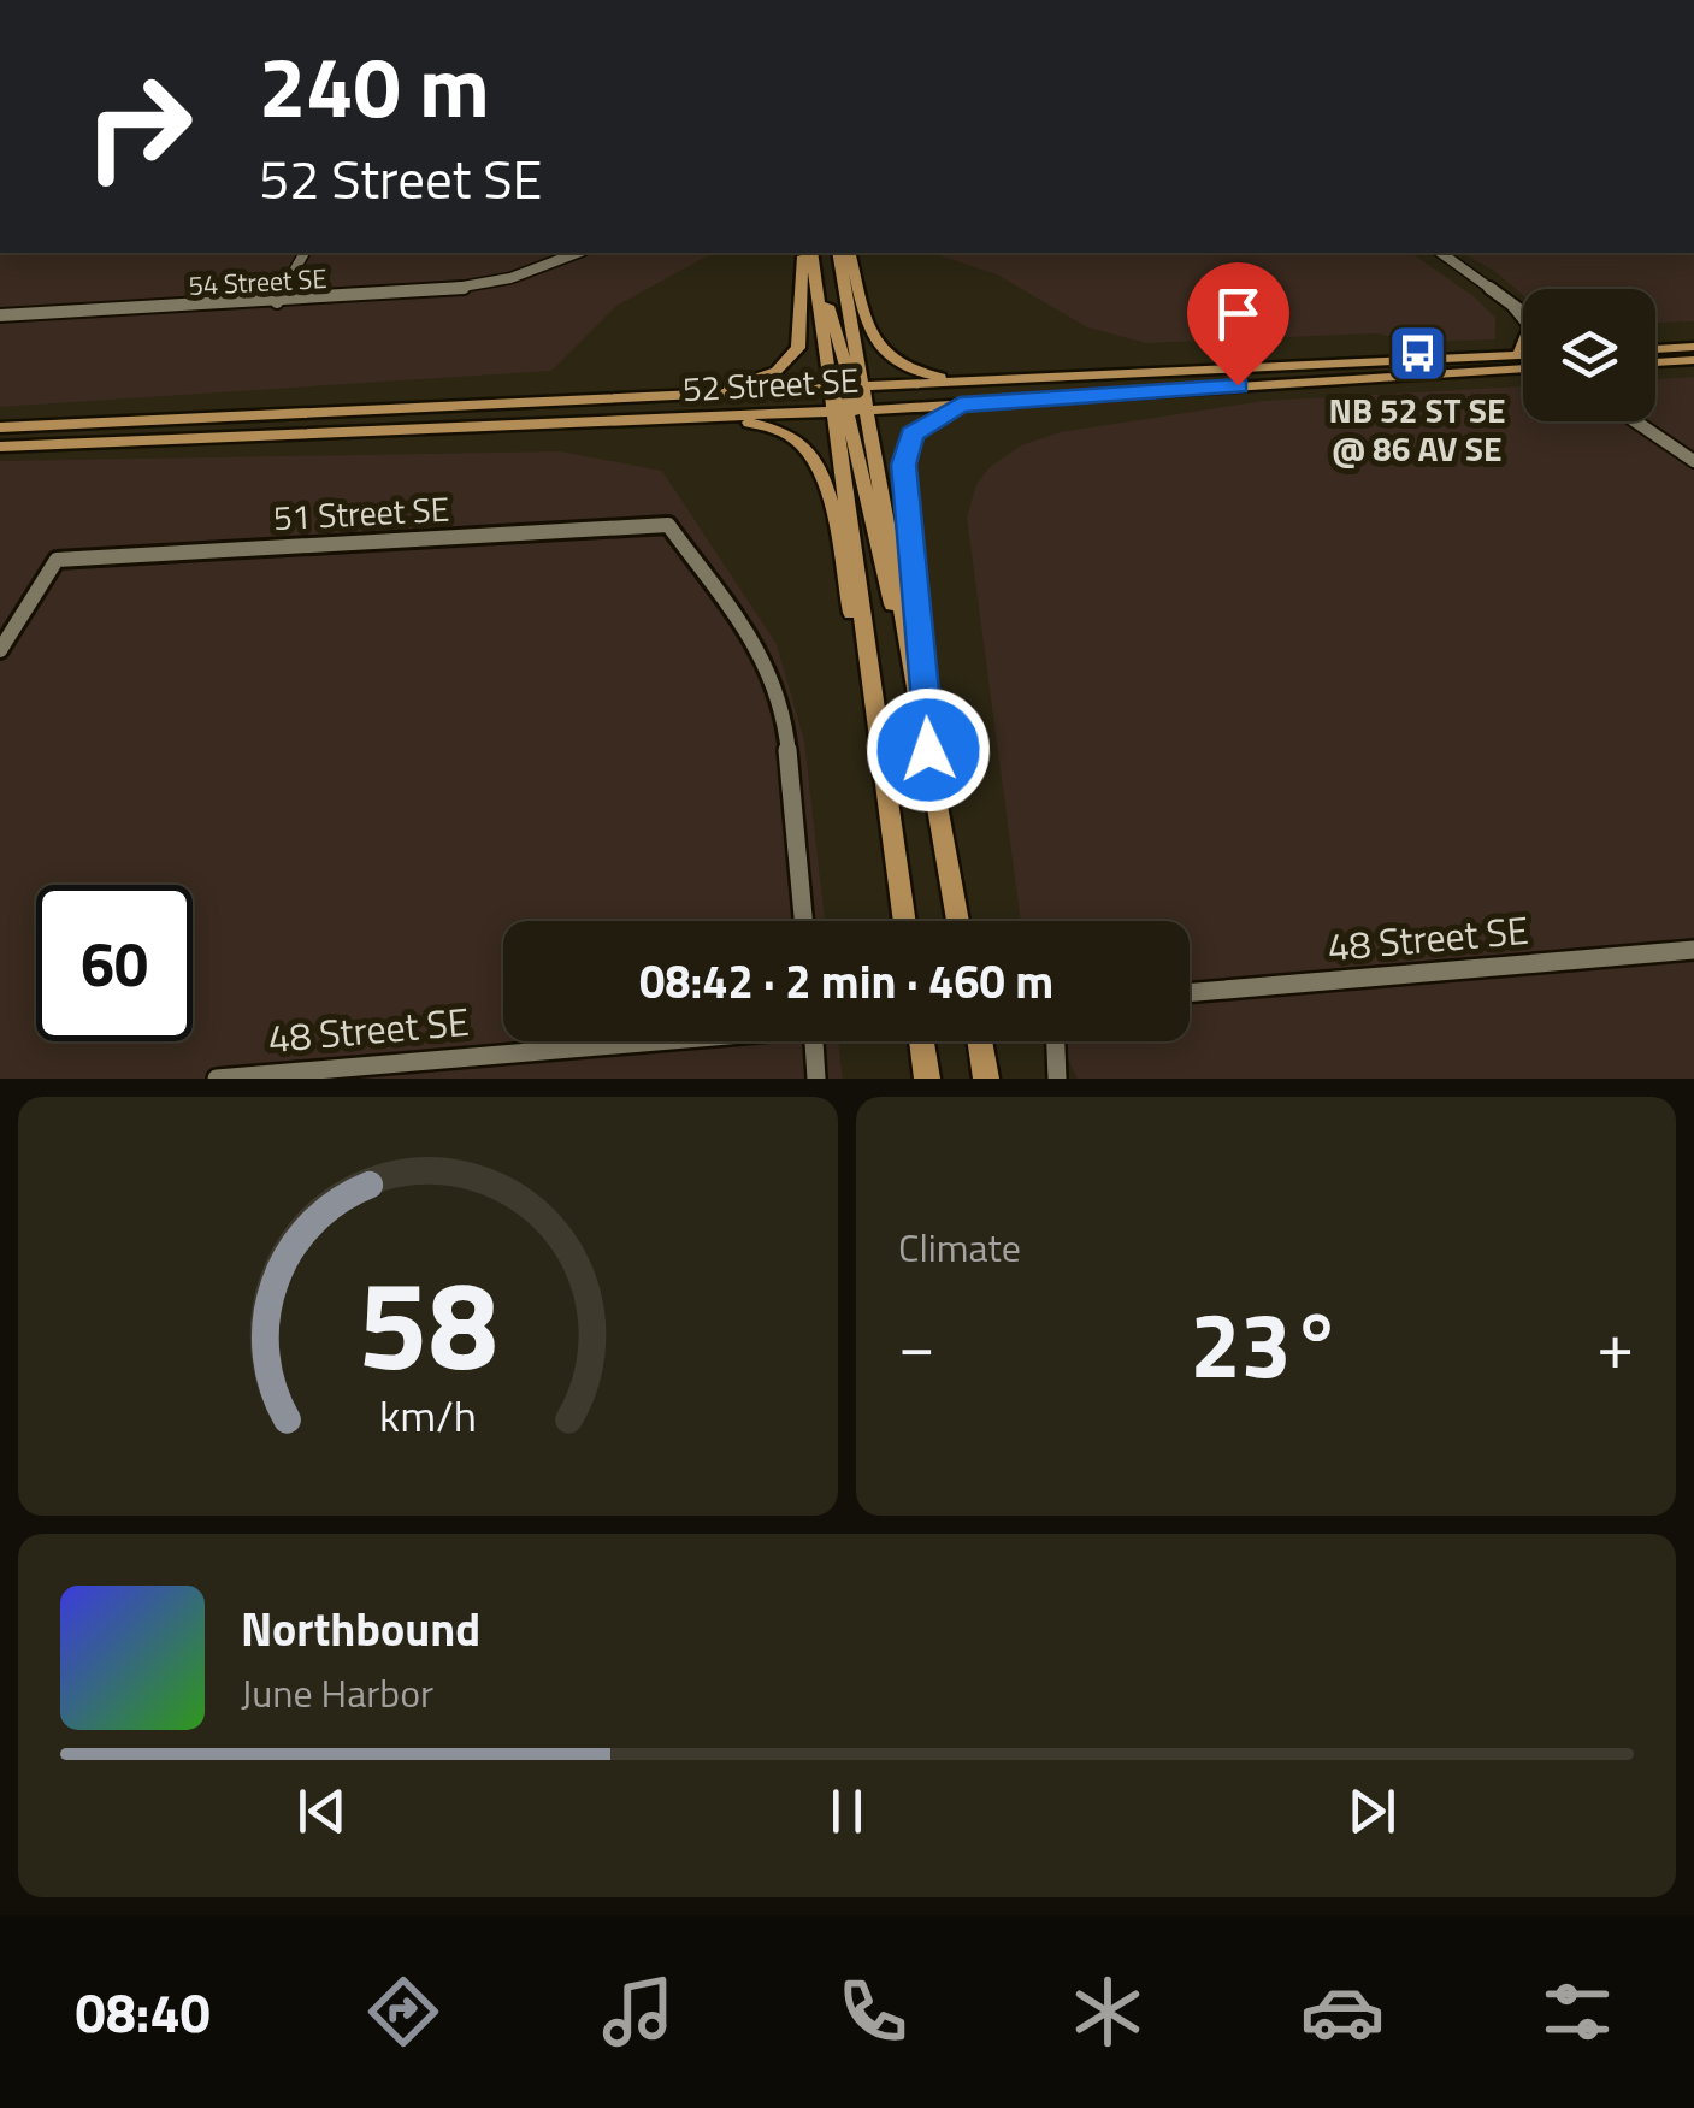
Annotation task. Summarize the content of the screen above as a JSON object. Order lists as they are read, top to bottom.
{
  "streets": {
    "main road": ["52 Street SE"],
    "street": ["54 Street SE", "51 Street SE", "48 Street SE"]
  },
  "places": {
    "bus stop": ["NB 52 ST SE @ 86 AV SE"]
  },
  "page": {
    "turn": ["240 m", "52 Street SE"],
    "limit": "60",
    "trip": "08:42 · 2 min · 460 m",
    "tile": "Climate",
    "heat": ["−", "23°", "+"],
    "song": ["Northbound", "June Harbor"],
    "tabs": "08:40",
    "gauge": ["58", "km/h"]
  }
}
